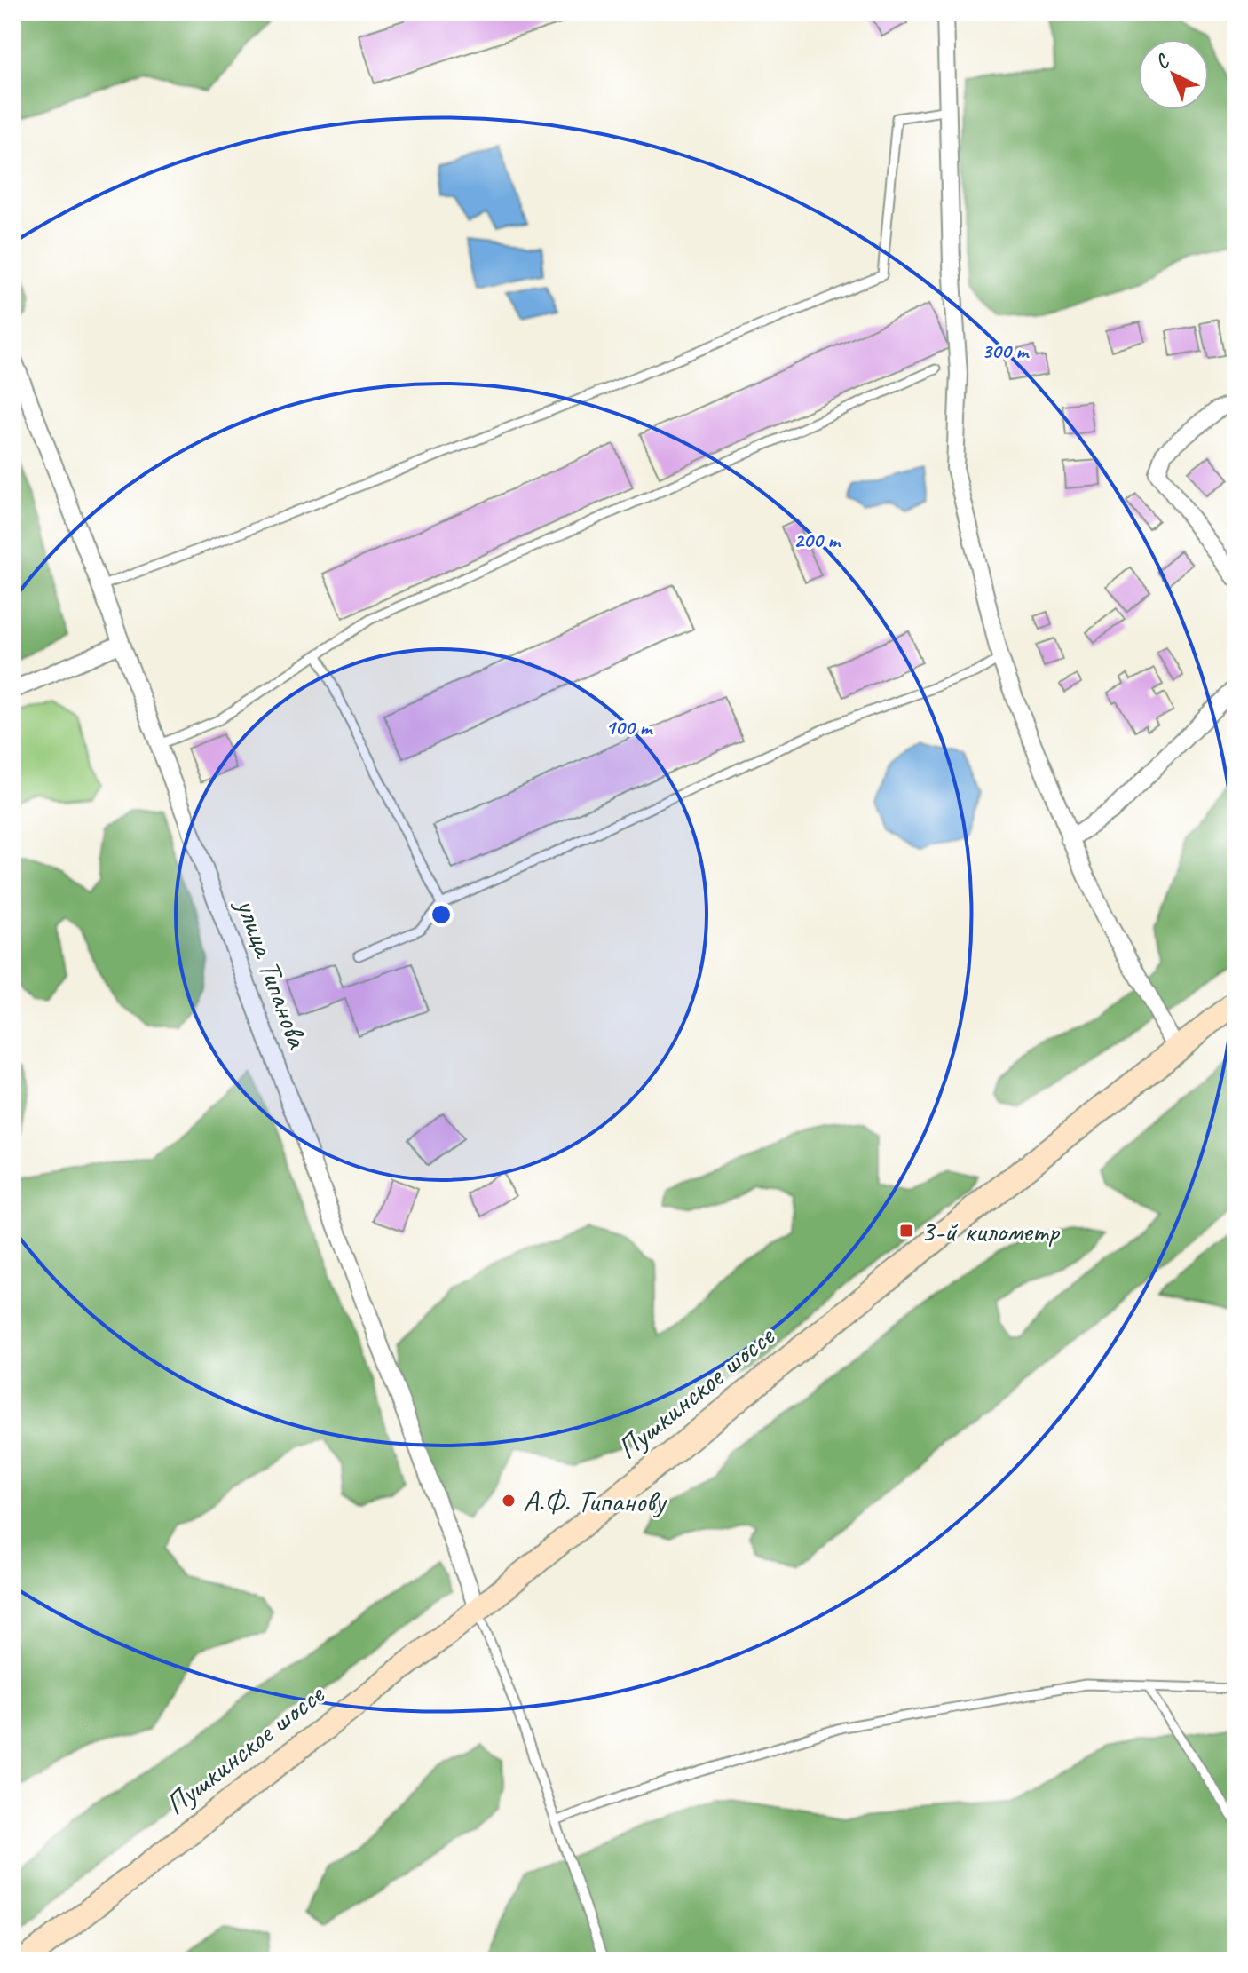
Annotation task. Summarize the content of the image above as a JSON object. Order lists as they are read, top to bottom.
{
  "streets": {
    "main road": ["Пушкинское шоссе"],
    "street": ["улица Типанова"]
  },
  "crossings": [
    ["улица Типанова", "Пушкинское шоссе"]
  ],
  "places": {
    "transit": ["3-й километр"],
    "other": ["А.Ф. Типанову"]
  },
  "north": "top left",
  "rings": ["300 m", "200 m", "100 m"]
}
